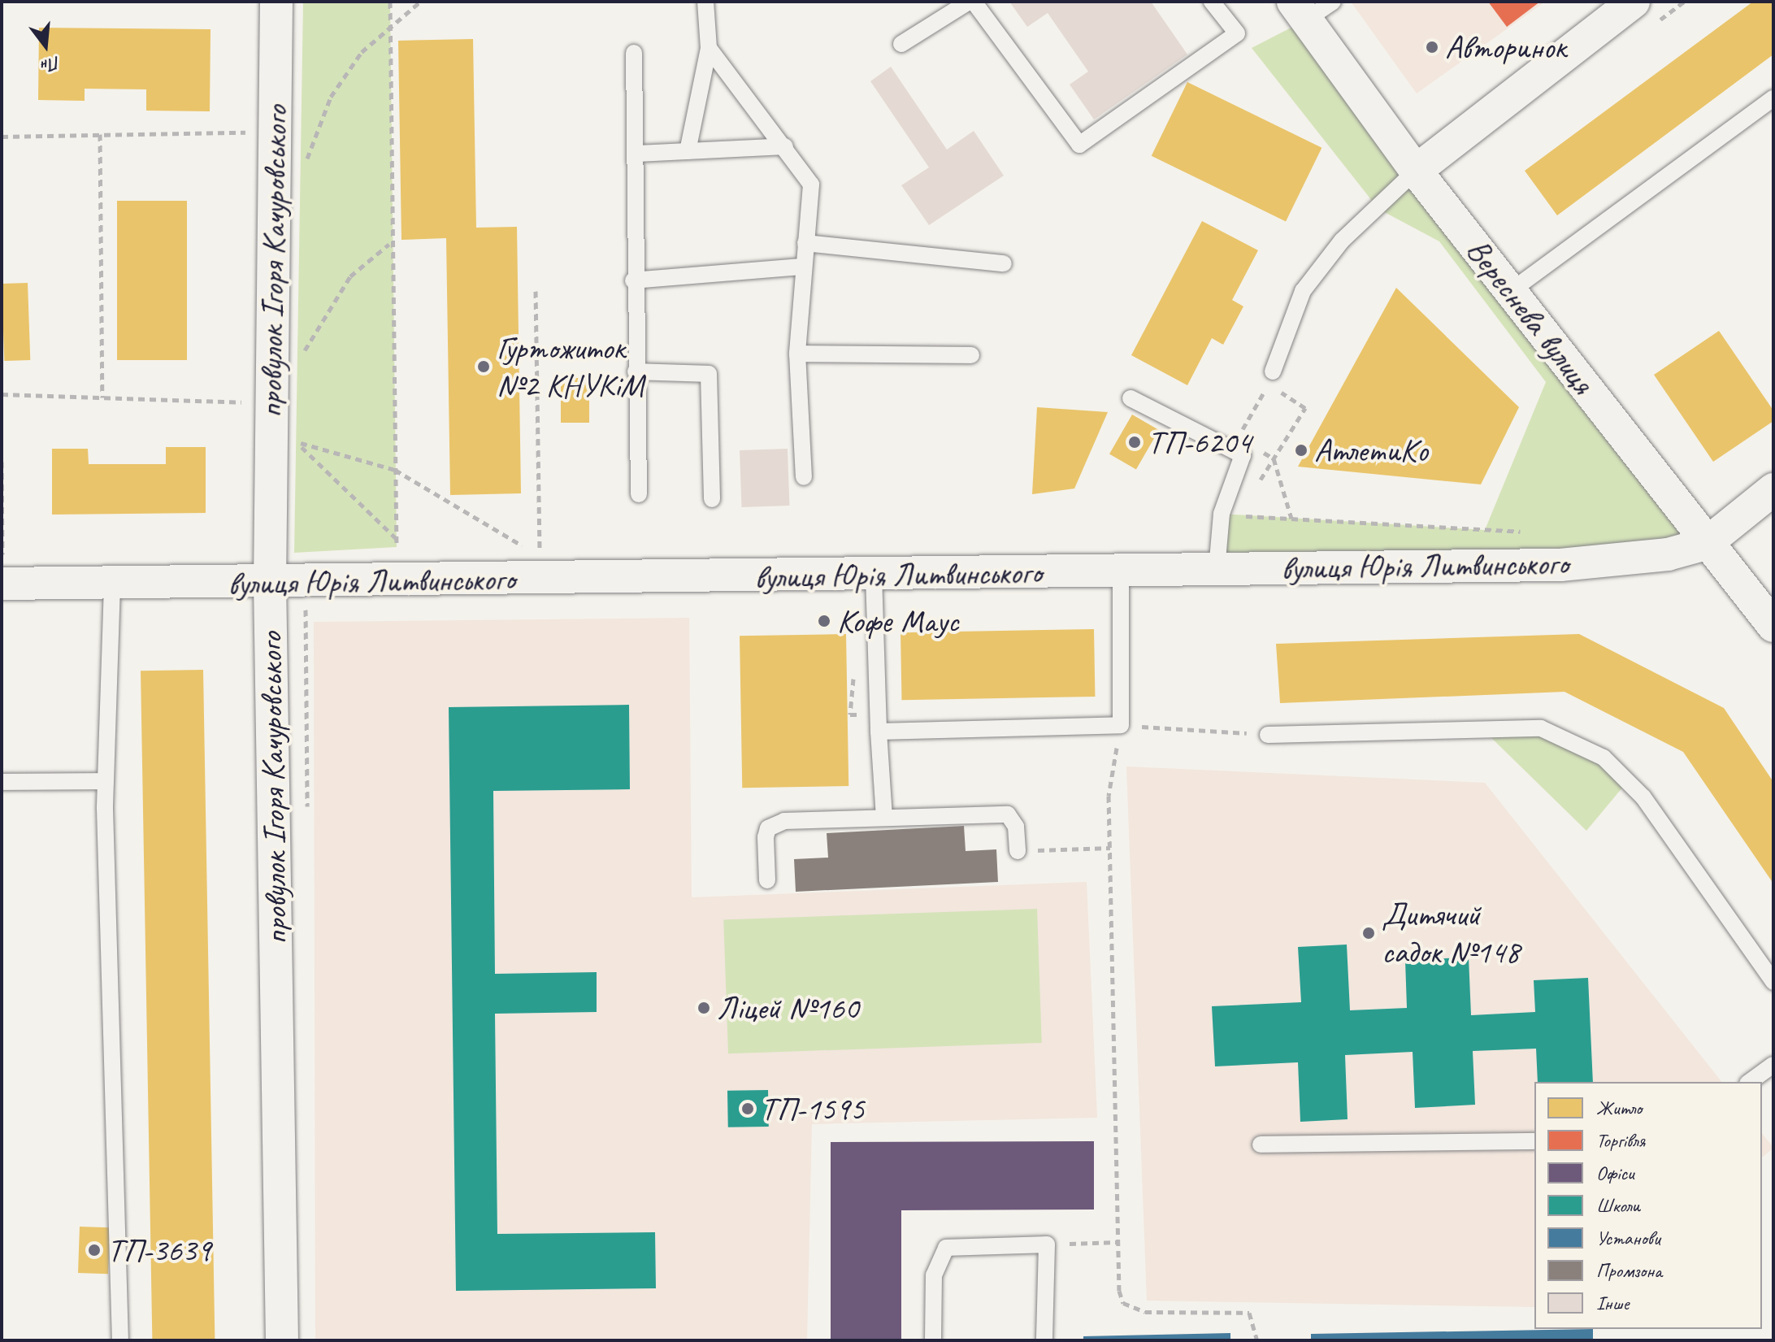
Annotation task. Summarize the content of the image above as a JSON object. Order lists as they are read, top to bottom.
{
  "streets": {
    "street": ["провулок Ігоря Качуровського", "Вереснева вулиця", "вулиця Юрія Литвинського"]
  },
  "crossings": [
    ["провулок Ігоря Качуровського", "вулиця Юрія Литвинського"],
    ["Вереснева вулиця", "вулиця Юрія Литвинського"]
  ],
  "places": [
    "Авторинок",
    "Гуртожиток №2 КНУКіМ",
    "ТП-6204",
    "АтлетиКо",
    "Кофе Маус",
    "Дитячий садок №148",
    "Ліцей №160",
    "ТП-1595",
    "ТП-3639"
  ],
  "legend": [
    "Житло",
    "Торгівля",
    "Офіси",
    "Школи",
    "Установи",
    "Промзона",
    "Інше"
  ],
  "north": "bottom"
}
